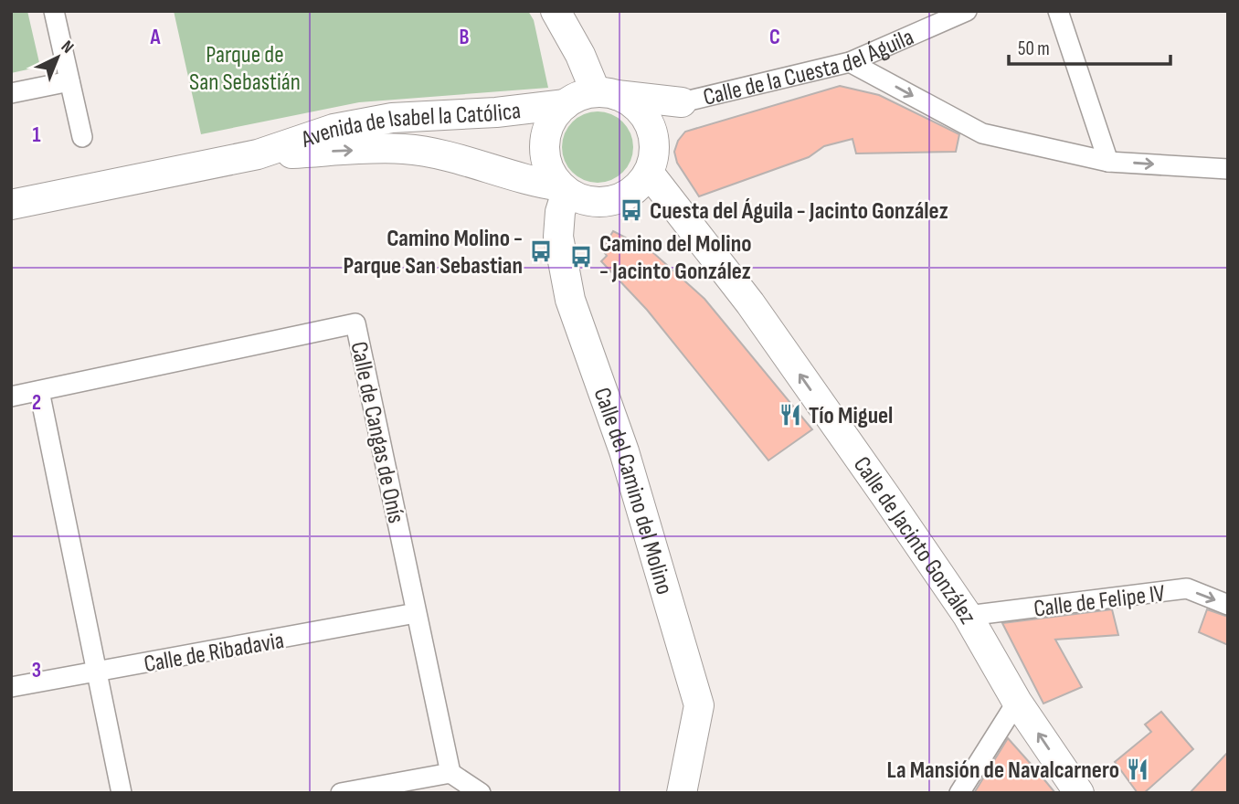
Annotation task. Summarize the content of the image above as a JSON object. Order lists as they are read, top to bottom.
{
  "streets": {
    "street": [
      "Calle de la Cuesta del Águila",
      "Avenida de Isabel la Católica",
      "Calle de Cangas de Onís",
      "Calle del Camino del Molino",
      "Calle de Jacinto González",
      "Calle de Felipe IV",
      "Calle de Ribadavia"
    ]
  },
  "crossings": [
    ["Calle de la Cuesta del Águila", "Avenida de Isabel la Católica"],
    ["Calle de la Cuesta del Águila", "Calle del Camino del Molino"],
    ["Calle de la Cuesta del Águila", "Calle de Jacinto González"],
    ["Avenida de Isabel la Católica", "Calle del Camino del Molino"],
    ["Avenida de Isabel la Católica", "Calle de Jacinto González"],
    ["Calle de Cangas de Onís", "Calle de Ribadavia"],
    ["Calle del Camino del Molino", "Calle de Jacinto González"],
    ["Calle de Jacinto González", "Calle de Felipe IV"]
  ],
  "one_way": ["Calle de Jacinto González", "Calle de Felipe IV"],
  "parks": ["Parque de San Sebastián"],
  "places": {
    "bus stop": ["Cuesta del Águila - Jacinto González", "Camino Molino - Parque San Sebastian", "Camino del Molino - Jacinto González"],
    "restaurant": ["Tío Miguel", "La Mansión de Navalcarnero"]
  },
  "scale_bar": "50 m",
  "north": "top right",
  "grid": {
    "columns": ["A", "B", "C"],
    "rows": ["1", "2", "3"]
  }
}
